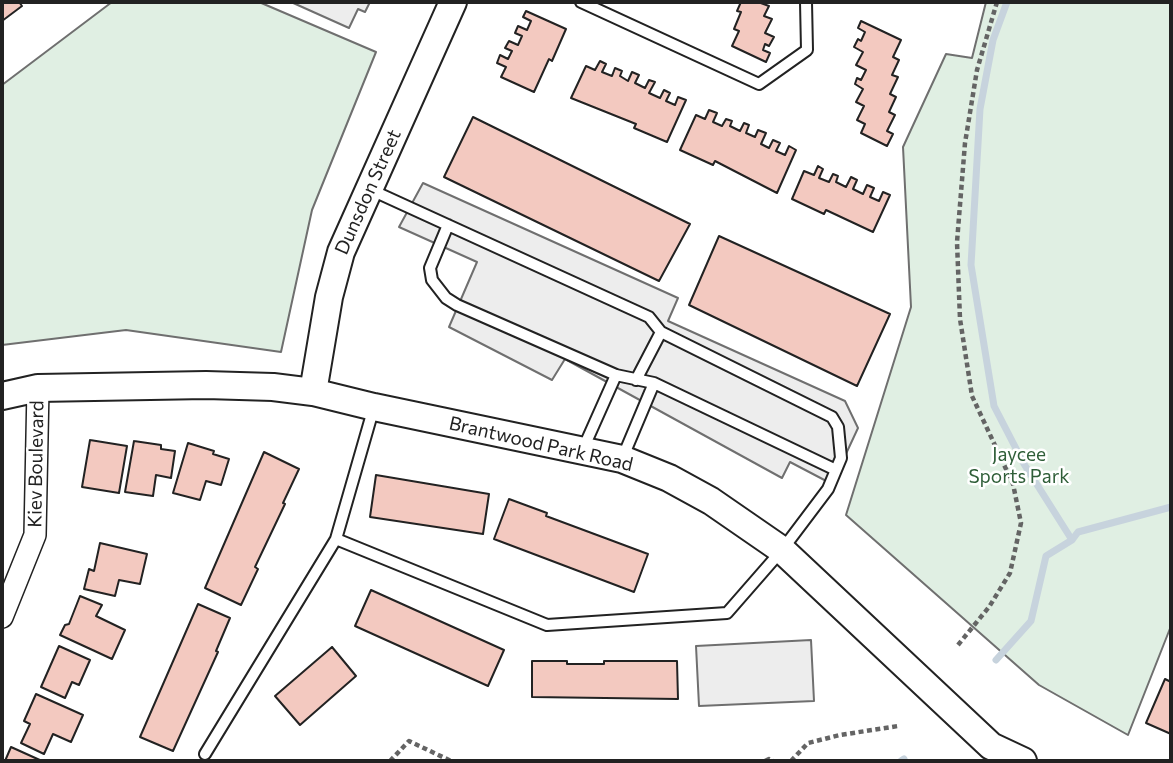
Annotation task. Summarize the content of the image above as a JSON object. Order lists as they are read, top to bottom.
{
  "streets": {
    "street": ["Dunsdon Street", "Brantwood Park Road", "Kiev Boulevard"]
  },
  "crossings": [
    ["Dunsdon Street", "Brantwood Park Road"],
    ["Brantwood Park Road", "Kiev Boulevard"]
  ],
  "parks": ["Jaycee Sports Park"]
}
